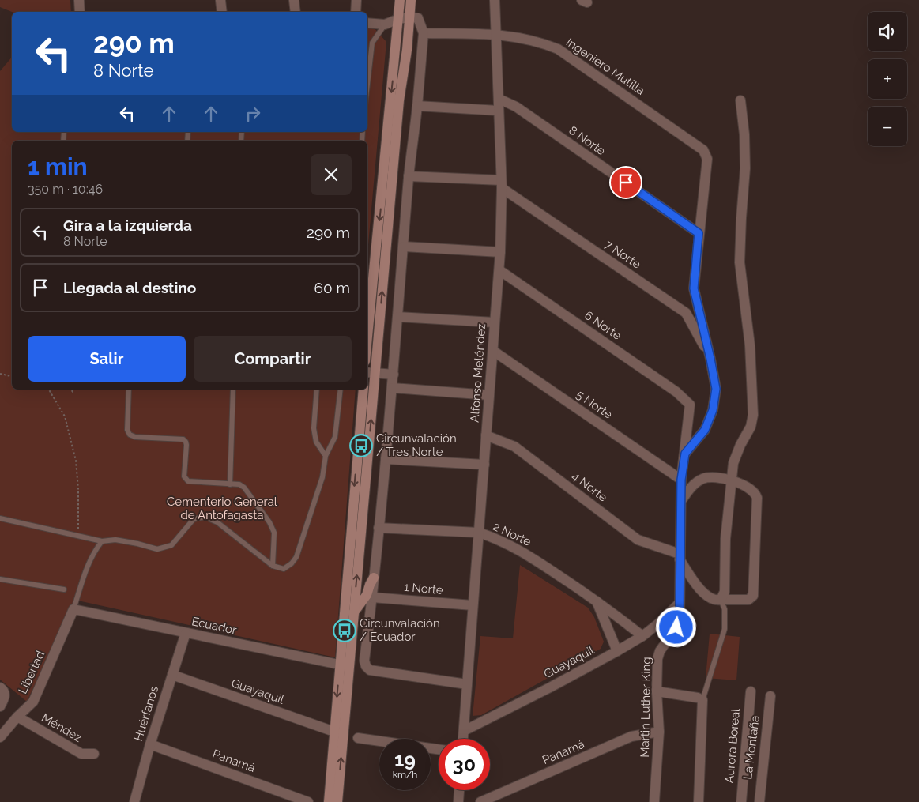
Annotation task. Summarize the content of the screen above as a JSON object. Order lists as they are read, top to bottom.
{
  "streets": {
    "street": [
      "Ingeniero Mutilla",
      "8 Norte",
      "7 Norte",
      "6 Norte",
      "Alfonso Meléndez",
      "5 Norte",
      "4 Norte",
      "2 Norte",
      "1 Norte",
      "Ecuador",
      "Guayaquil",
      "Libertad",
      "Martin Luther King",
      "Huérfanos",
      "Méndez",
      "Aurora Boreal",
      "La Montaña",
      "Panamá"
    ]
  },
  "crossings": [
    ["Ingeniero Mutilla", "8 Norte"],
    ["Ingeniero Mutilla", "Alfonso Meléndez"],
    ["8 Norte", "Alfonso Meléndez"],
    ["7 Norte", "Alfonso Meléndez"],
    ["6 Norte", "Alfonso Meléndez"],
    ["6 Norte", "Martin Luther King"],
    ["Alfonso Meléndez", "5 Norte"],
    ["Alfonso Meléndez", "4 Norte"],
    ["Alfonso Meléndez", "2 Norte"],
    ["Alfonso Meléndez", "1 Norte"],
    ["Alfonso Meléndez", "Guayaquil"],
    ["5 Norte", "Martin Luther King"],
    ["4 Norte", "Martin Luther King"],
    ["2 Norte", "Guayaquil"],
    ["Ecuador", "Libertad"],
    ["Ecuador", "Huérfanos"],
    ["Guayaquil", "Martin Luther King"],
    ["Guayaquil", "Huérfanos"],
    ["Libertad", "Méndez"],
    ["Martin Luther King", "Panamá"],
    ["Huérfanos", "Panamá"]
  ],
  "parks": ["Cementerio General de Antofagasta"],
  "places": {
    "bus stop": ["Circunvalación / Tres Norte", "Circunvalación / Ecuador"]
  },
  "page": {
    "map_buttons": ["+", "−"],
    "turn": ["290 m", "8 Norte"],
    "heading": ["1 min", "350 m · 10:46"],
    "list": [
      {
        "name": "Gira a la izquierda",
        "note": "8 Norte",
        "value": "290 m"
      },
      {
        "name": "Llegada al destino",
        "value": "60 m"
      }
    ],
    "buttons": ["Salir", "Compartir"],
    "speed": "19 km/h",
    "limit": "30"
  }
}
